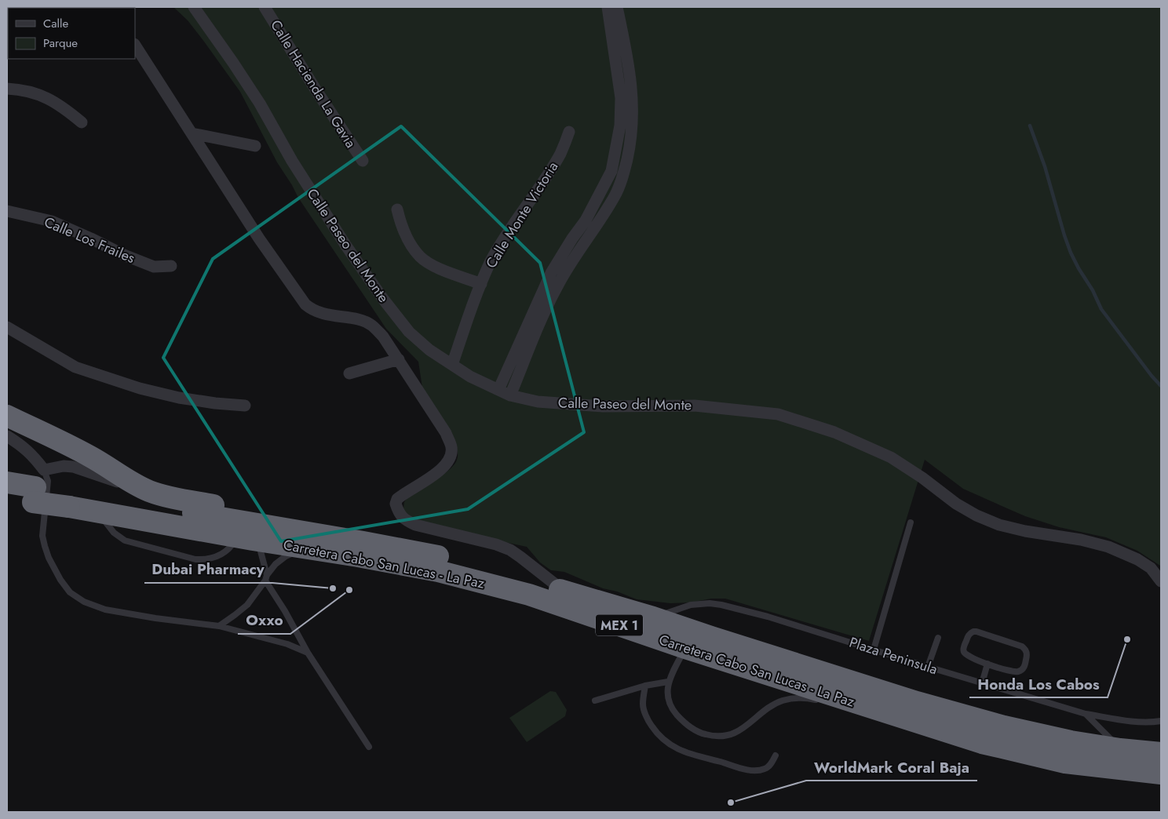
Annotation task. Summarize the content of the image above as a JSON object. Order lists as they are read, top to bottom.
{
  "streets": {
    "highway": ["Carretera Cabo San Lucas - La Paz", "MEX 1"],
    "street": [
      "Calle Hacienda La Gavia",
      "Calle Monte Victoria",
      "Calle Los Frailes",
      "Calle Paseo del Monte"
    ],
    "lane": ["Plaza Peninsula"]
  },
  "crossings": [
    ["Calle Monte Victoria", "Calle Paseo del Monte"],
    ["Carretera Cabo San Lucas - La Paz", "Plaza Peninsula"]
  ],
  "places": [
    "Dubai Pharmacy",
    "Oxxo",
    "Honda Los Cabos",
    "WorldMark Coral Baja"
  ],
  "legend": ["Calle", "Parque"]
}
